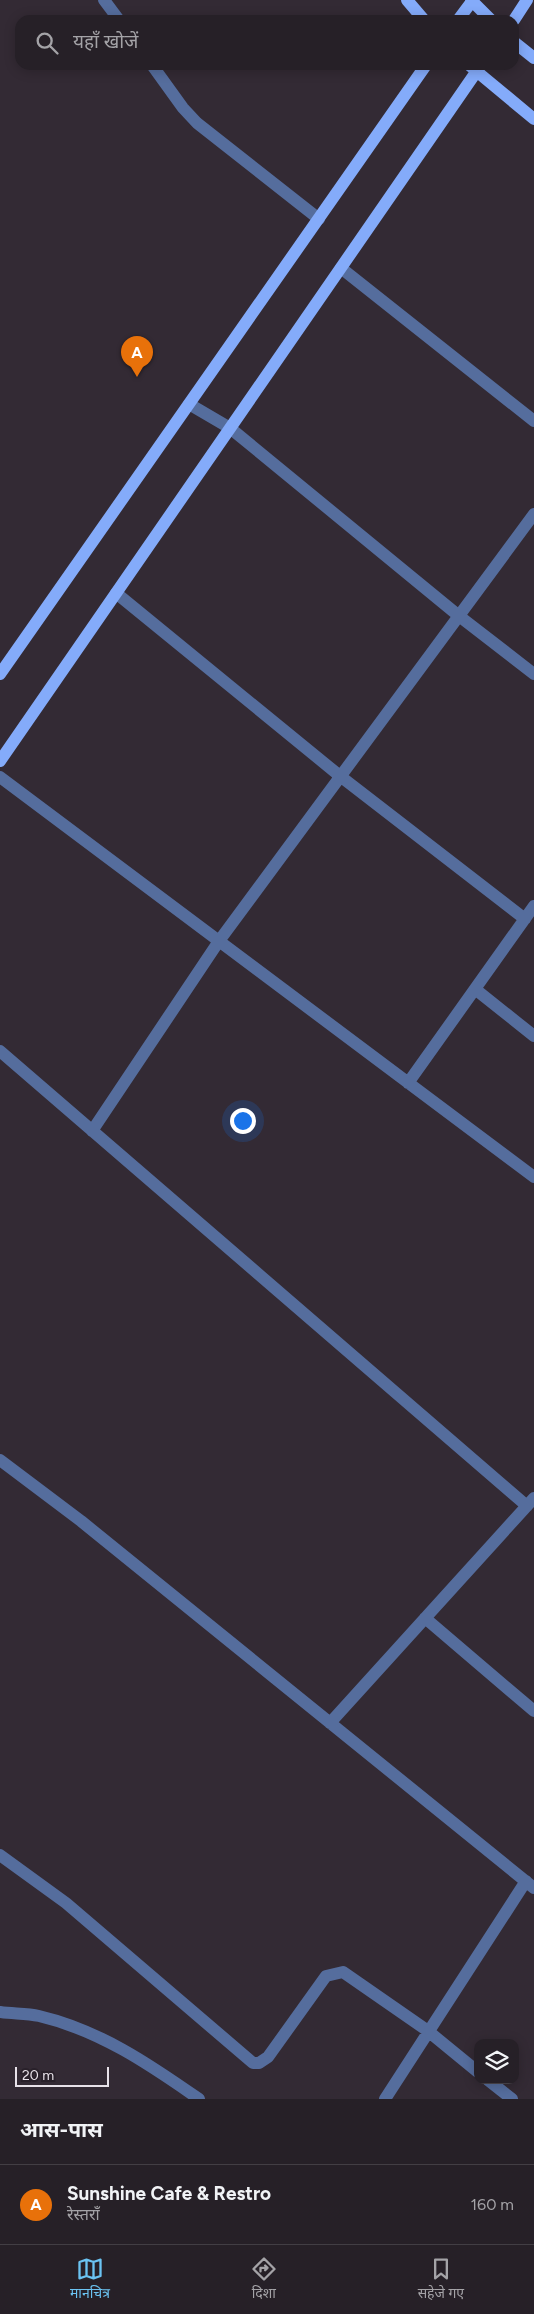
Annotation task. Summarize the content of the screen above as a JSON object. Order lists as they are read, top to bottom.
{
  "scale_bar": "20 m",
  "page": {
    "search": "यहाँ खोजें",
    "pins": "A",
    "scale": "20 m",
    "heading": "आस-पास",
    "list": [
      {
        "mark": "A",
        "name": "Sunshine Cafe & Restro",
        "note": "रेस्तराँ",
        "value": "160 m"
      }
    ],
    "nav": ["मानचित्र", "दिशा", "सहेजे गए"]
  }
}
